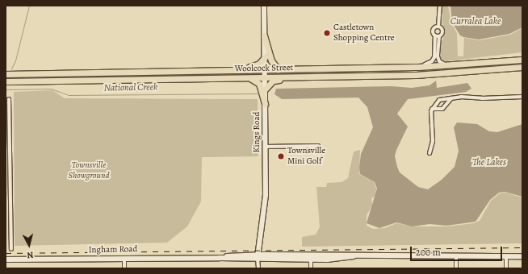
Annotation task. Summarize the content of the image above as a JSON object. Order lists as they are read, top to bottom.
{
  "streets": {
    "main road": ["Woolcock Street", "Kings Road", "Ingham Road"]
  },
  "crossings": [
    ["Woolcock Street", "Kings Road"],
    ["Kings Road", "Ingham Road"]
  ],
  "water": ["Curralea Lake", "National Creek", "The Lakes"],
  "parks": ["Townsville Showground"],
  "places": ["Castletown Shopping Centre", "Townsville Mini Golf"],
  "scale_bar": "200 m",
  "north": "bottom"
}
